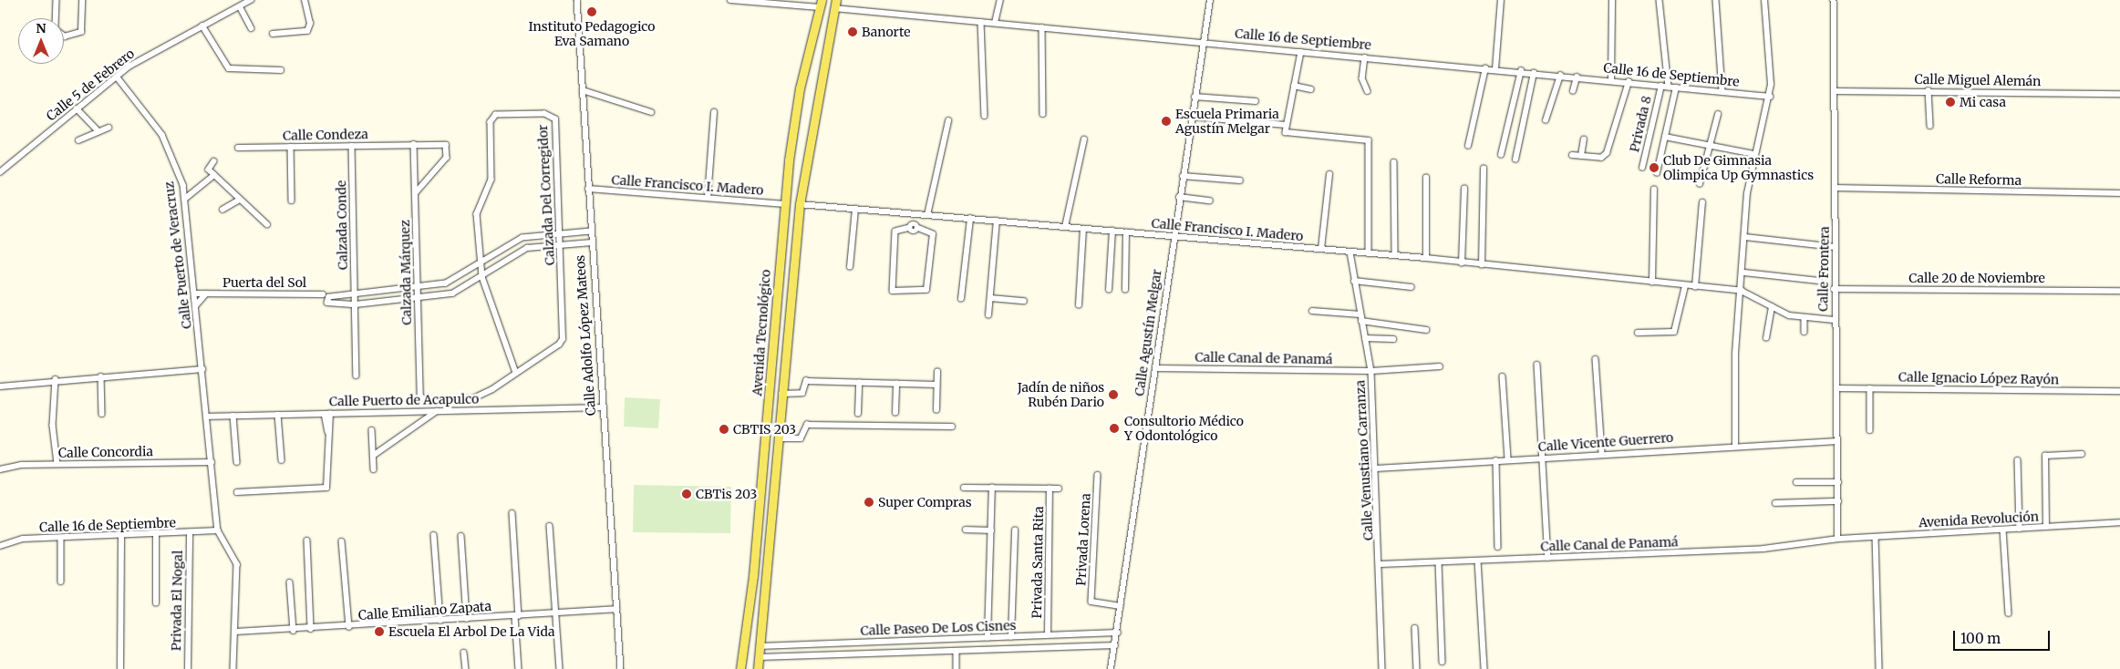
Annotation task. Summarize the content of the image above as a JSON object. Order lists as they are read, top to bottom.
{
  "streets": {
    "main road": ["Avenida Tecnológico"],
    "street": [
      "Calle 16 de Septiembre",
      "Calle Miguel Alemán",
      "Calle 5 de Febrero",
      "Privada 8",
      "Calle Condeza",
      "Calle Reforma",
      "Calle Francisco I. Madero",
      "Calzada Del Corregidor",
      "Calzada Conde",
      "Calle Puerto de Veracruz",
      "Calle Frontera",
      "Calzada Márquez",
      "Calle 20 de Noviembre",
      "Puerta del Sol",
      "Calle Agustín Melgar",
      "Calle Adolfo López Mateos",
      "Calle Canal de Panamá",
      "Calle Ignacio López Rayón",
      "Calle Puerto de Acapulco",
      "Calle Vicente Guerrero",
      "Calle Concordia",
      "Calle Venustiano Carranza",
      "Avenida Revolución",
      "Privada Lorena",
      "Privada Santa Rita",
      "Privada El Nogal",
      "Calle Emiliano Zapata",
      "Calle Paseo De Los Cisnes"
    ]
  },
  "crossings": [
    ["Calle 16 de Septiembre", "Privada 8"],
    ["Calle 16 de Septiembre", "Calle Puerto de Veracruz"],
    ["Calle 16 de Septiembre", "Avenida Tecnológico"],
    ["Calle 16 de Septiembre", "Calle Agustín Melgar"],
    ["Calle 16 de Septiembre", "Privada El Nogal"],
    ["Calle Miguel Alemán", "Calle Frontera"],
    ["Calle 5 de Febrero", "Calle Puerto de Veracruz"],
    ["Calle Condeza", "Calzada Conde"],
    ["Calle Condeza", "Calzada Márquez"],
    ["Calle Reforma", "Calle Frontera"],
    ["Calle Francisco I. Madero", "Calle Frontera"],
    ["Calle Francisco I. Madero", "Avenida Tecnológico"],
    ["Calle Francisco I. Madero", "Calle Agustín Melgar"],
    ["Calle Francisco I. Madero", "Calle Adolfo López Mateos"],
    ["Calle Francisco I. Madero", "Calle Venustiano Carranza"],
    ["Calzada Del Corregidor", "Calzada Márquez"],
    ["Calle Puerto de Veracruz", "Puerta del Sol"],
    ["Calle Puerto de Veracruz", "Calle Puerto de Acapulco"],
    ["Calle Puerto de Veracruz", "Calle Concordia"],
    ["Calle Puerto de Veracruz", "Calle Emiliano Zapata"],
    ["Calle Frontera", "Calle 20 de Noviembre"],
    ["Calle Frontera", "Calle Canal de Panamá"],
    ["Calle Frontera", "Calle Ignacio López Rayón"],
    ["Calle Frontera", "Calle Vicente Guerrero"],
    ["Calle Frontera", "Avenida Revolución"],
    ["Avenida Tecnológico", "Calle Paseo De Los Cisnes"],
    ["Calle Agustín Melgar", "Calle Canal de Panamá"],
    ["Calle Agustín Melgar", "Privada Lorena"],
    ["Calle Agustín Melgar", "Calle Paseo De Los Cisnes"],
    ["Calle Adolfo López Mateos", "Calle Puerto de Acapulco"],
    ["Calle Adolfo López Mateos", "Calle Emiliano Zapata"],
    ["Calle Canal de Panamá", "Calle Venustiano Carranza"],
    ["Calle Canal de Panamá", "Avenida Revolución"],
    ["Calle Vicente Guerrero", "Calle Venustiano Carranza"],
    ["Privada Santa Rita", "Calle Paseo De Los Cisnes"]
  ],
  "places": [
    "Instituto Pedagogico Eva Samano",
    "Banorte",
    "Mi casa",
    "Escuela Primaria Agustín Melgar",
    "Club De Gimnasia Olimpica Up Gymnastics",
    "Jadín de niños Rubén Dario",
    "Consultorio Médico Y Odontológico",
    "CBTIS 203",
    "CBTis 203",
    "Super Compras",
    "Escuela El Arbol De La Vida"
  ],
  "scale_bar": "100 m",
  "north": "top"
}
